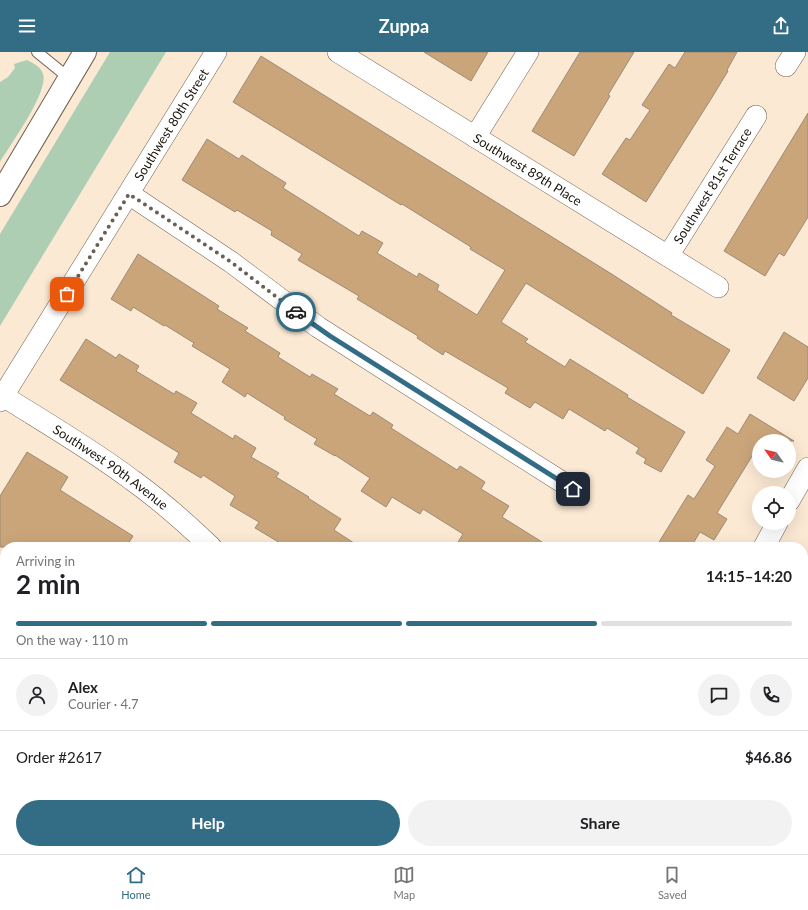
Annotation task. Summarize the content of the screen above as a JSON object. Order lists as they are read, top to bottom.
{
  "streets": {
    "street": [
      "Southwest 80th Street",
      "Southwest 89th Place",
      "Southwest 81st Terrace",
      "Southwest 90th Avenue"
    ]
  },
  "crossings": [
    ["Southwest 80th Street", "Southwest 90th Avenue"],
    ["Southwest 89th Place", "Southwest 81st Terrace"]
  ],
  "north": "top left",
  "page": {
    "header": "Zuppa",
    "heading": ["2 min", "Arriving in", "14:15–14:20"],
    "panel": [
      "Alex",
      "Courier · 4.7",
      "Order #2617",
      "$46.86"
    ],
    "bar": "On the way · 110 m",
    "buttons": ["Help", "Share"],
    "tabs": ["Home", "Map", "Saved"]
  }
}
